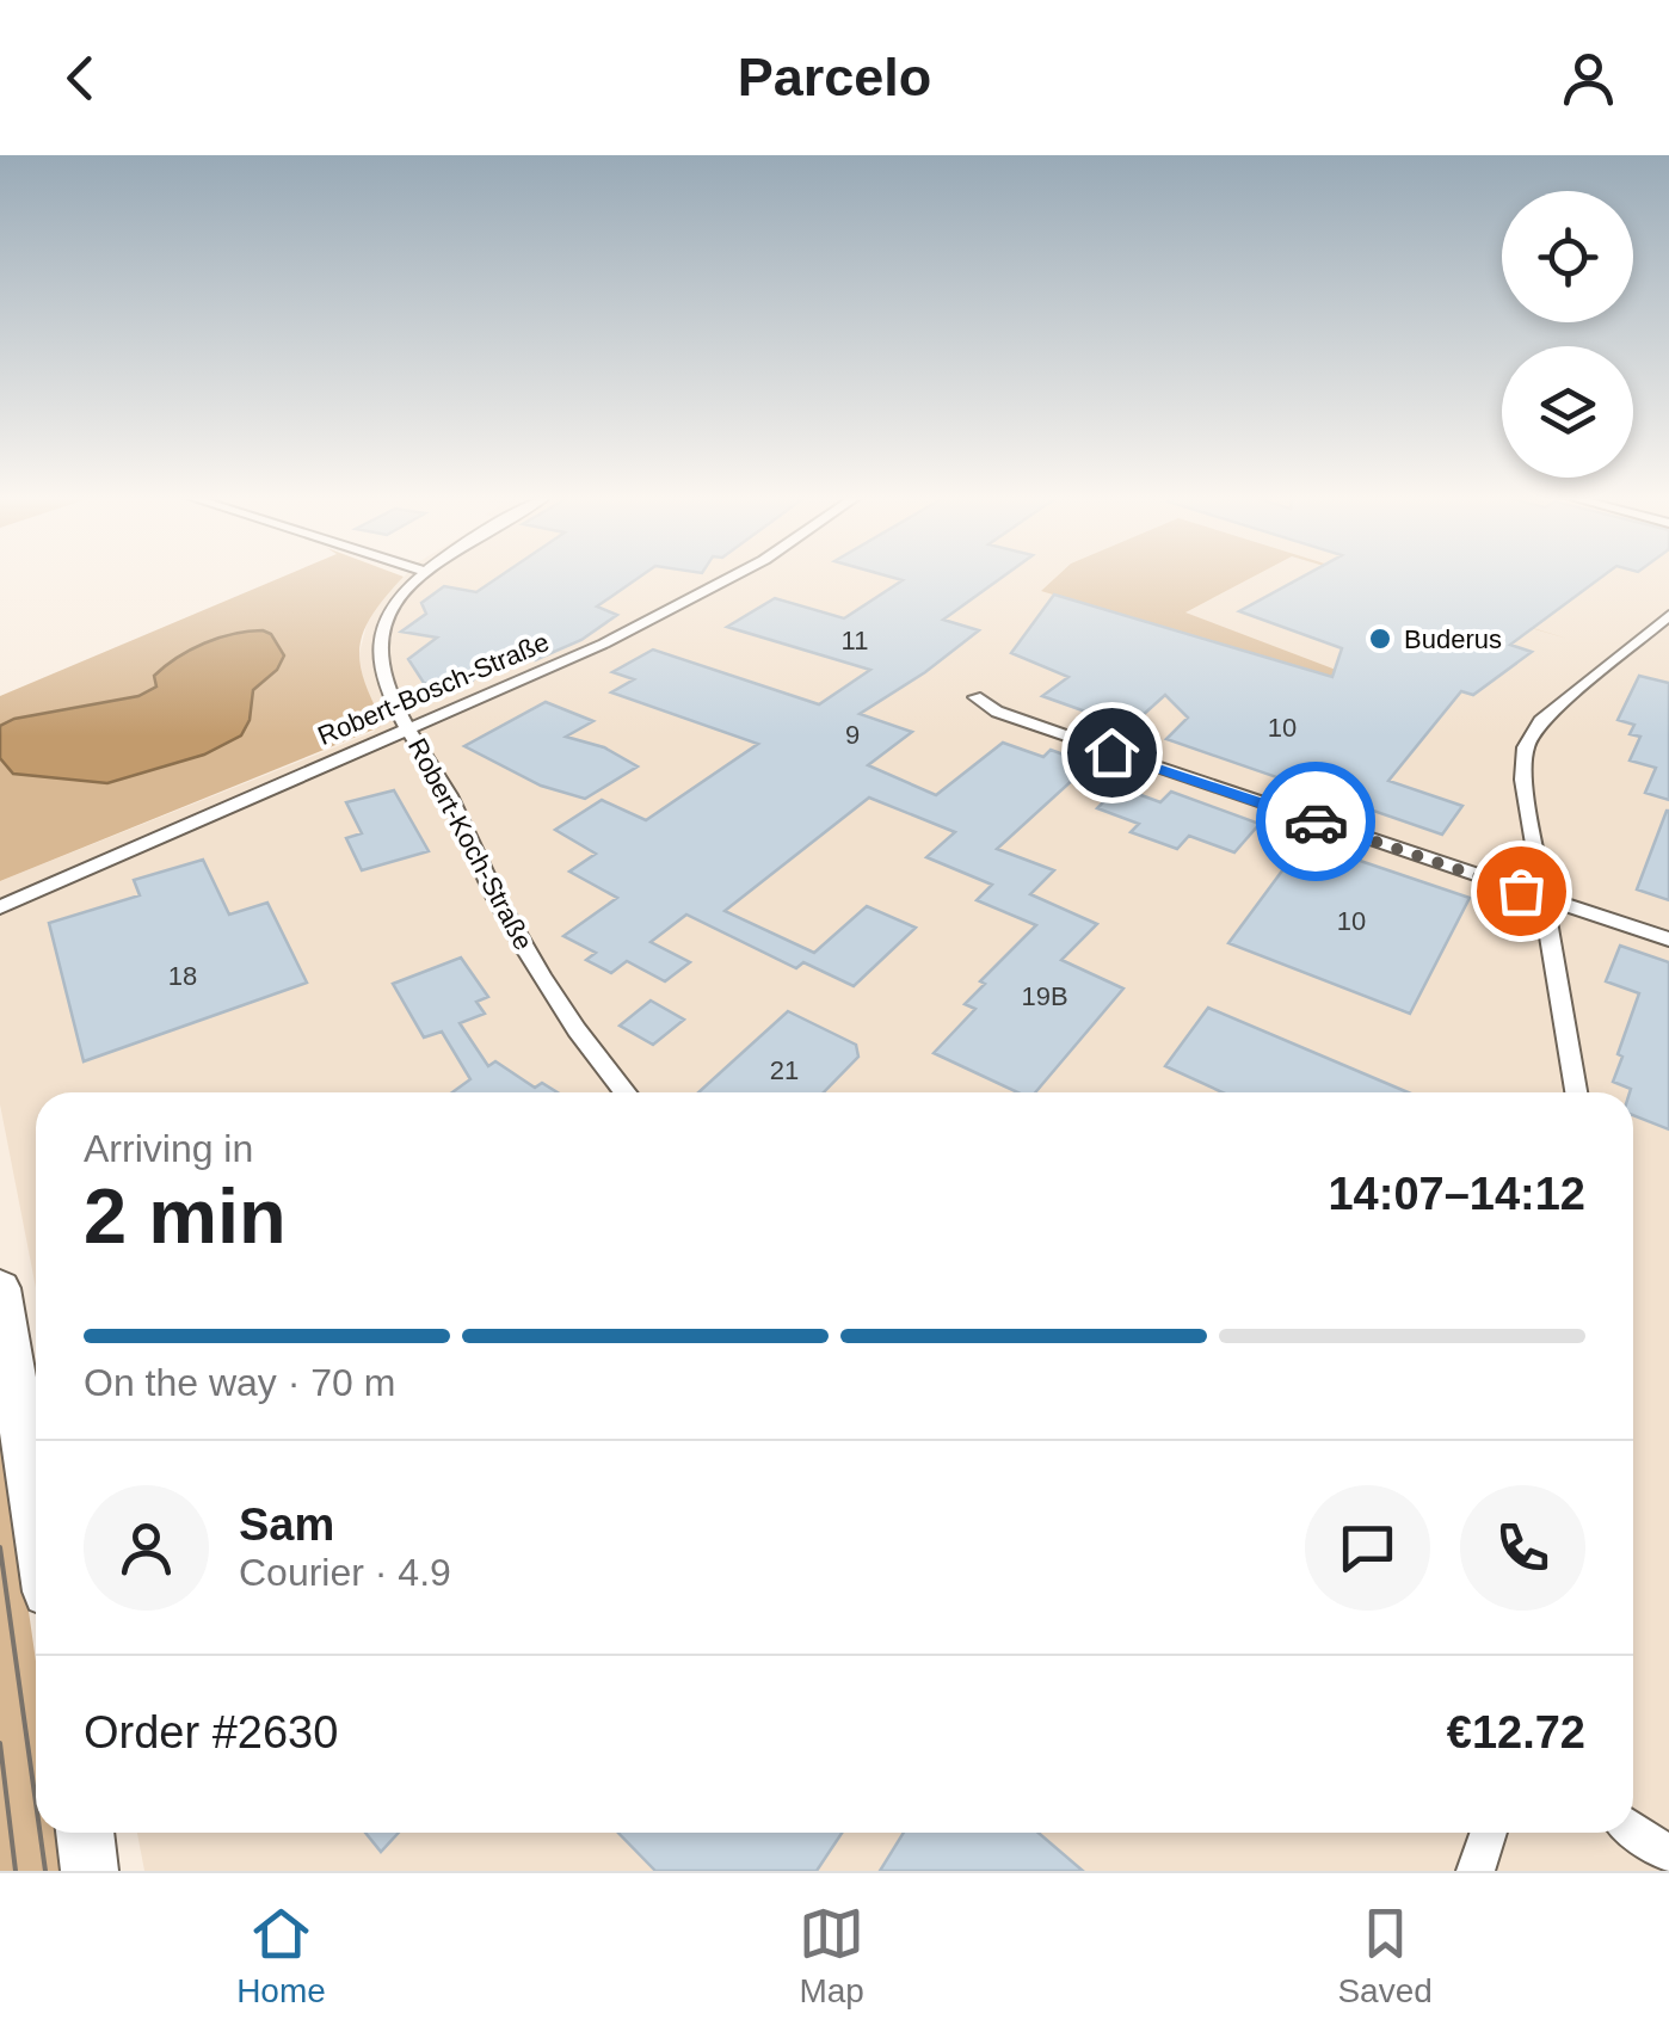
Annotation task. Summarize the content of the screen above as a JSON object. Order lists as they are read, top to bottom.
{
  "streets": {
    "street": ["Robert-Bosch-Straße", "Robert-Koch-Straße"]
  },
  "crossings": [
    ["Robert-Bosch-Straße", "Robert-Koch-Straße"]
  ],
  "places": ["Buderus"],
  "house_numbers": [
    "11",
    "10",
    "9",
    "10",
    "18",
    "19B",
    "21"
  ],
  "page": {
    "header": "Parcelo",
    "heading": ["2 min", "Arriving in", "14:07–14:12"],
    "panel": [
      "Sam",
      "Courier · 4.9",
      "Order #2630",
      "€12.72"
    ],
    "bar": "On the way · 70 m",
    "tabs": ["Home", "Map", "Saved"]
  }
}
